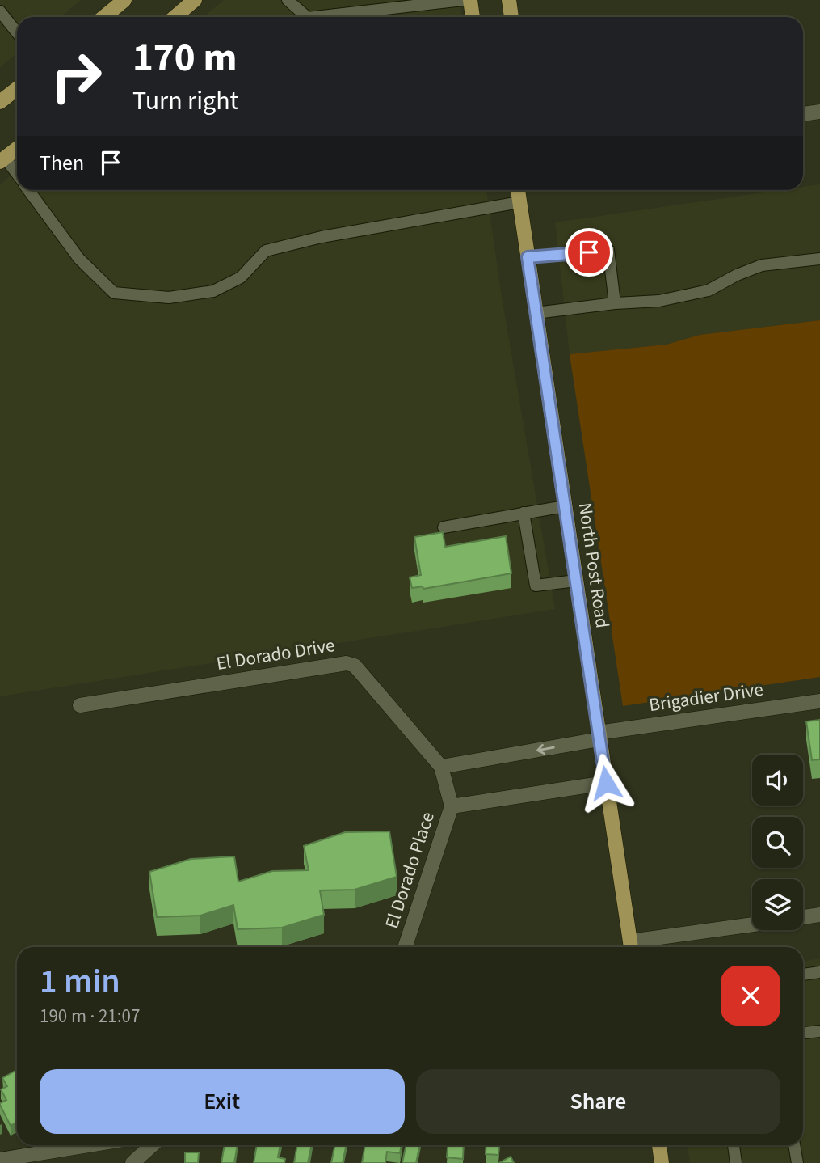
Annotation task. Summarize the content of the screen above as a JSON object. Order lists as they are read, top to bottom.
{
  "streets": {
    "main road": ["North Post Road"],
    "street": ["El Dorado Drive", "Brigadier Drive", "El Dorado Place"]
  },
  "crossings": [
    ["North Post Road", "Brigadier Drive"],
    ["El Dorado Drive", "El Dorado Place"]
  ],
  "page": {
    "turn": ["170 m", "Turn right"],
    "then": "Then",
    "heading": ["1 min", "190 m · 21:07"],
    "buttons": ["Exit", "Share"]
  }
}
